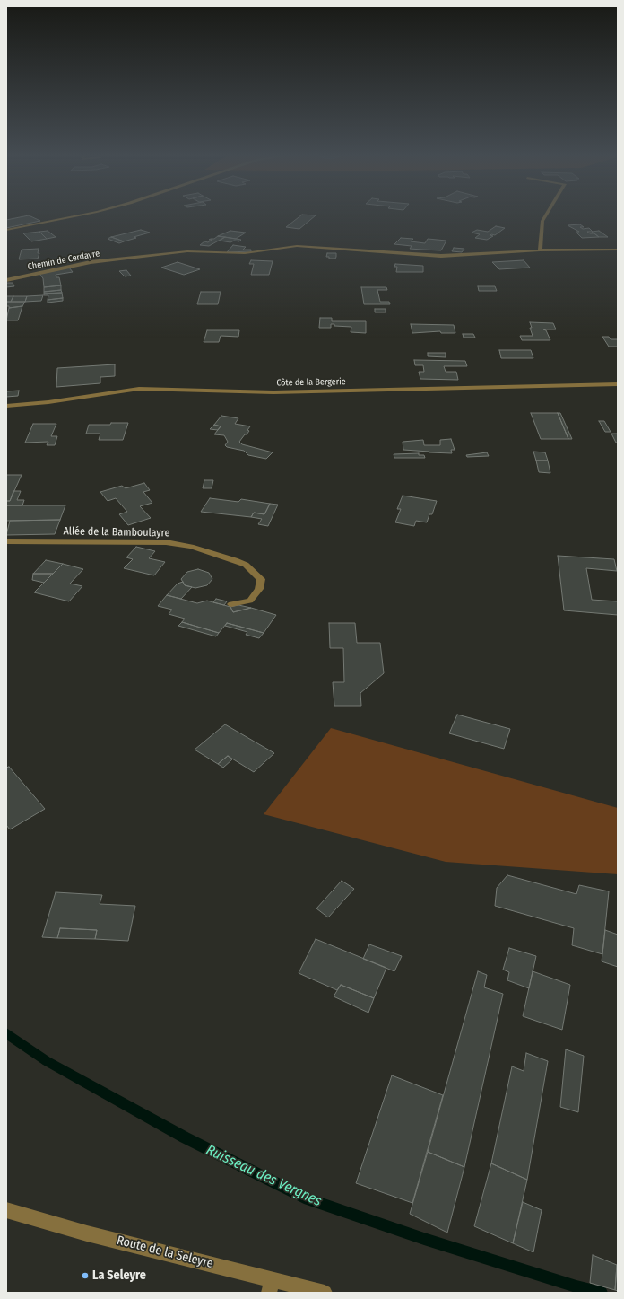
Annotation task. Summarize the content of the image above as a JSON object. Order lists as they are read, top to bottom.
{
  "streets": {
    "street": [
      "Chemin de Cerdayre",
      "Côte de la Bergerie",
      "Allée de la Bamboulayre",
      "Route de la Seleyre"
    ]
  },
  "water": ["Ruisseau des Vergnes"],
  "places": ["La Seleyre"]
}
